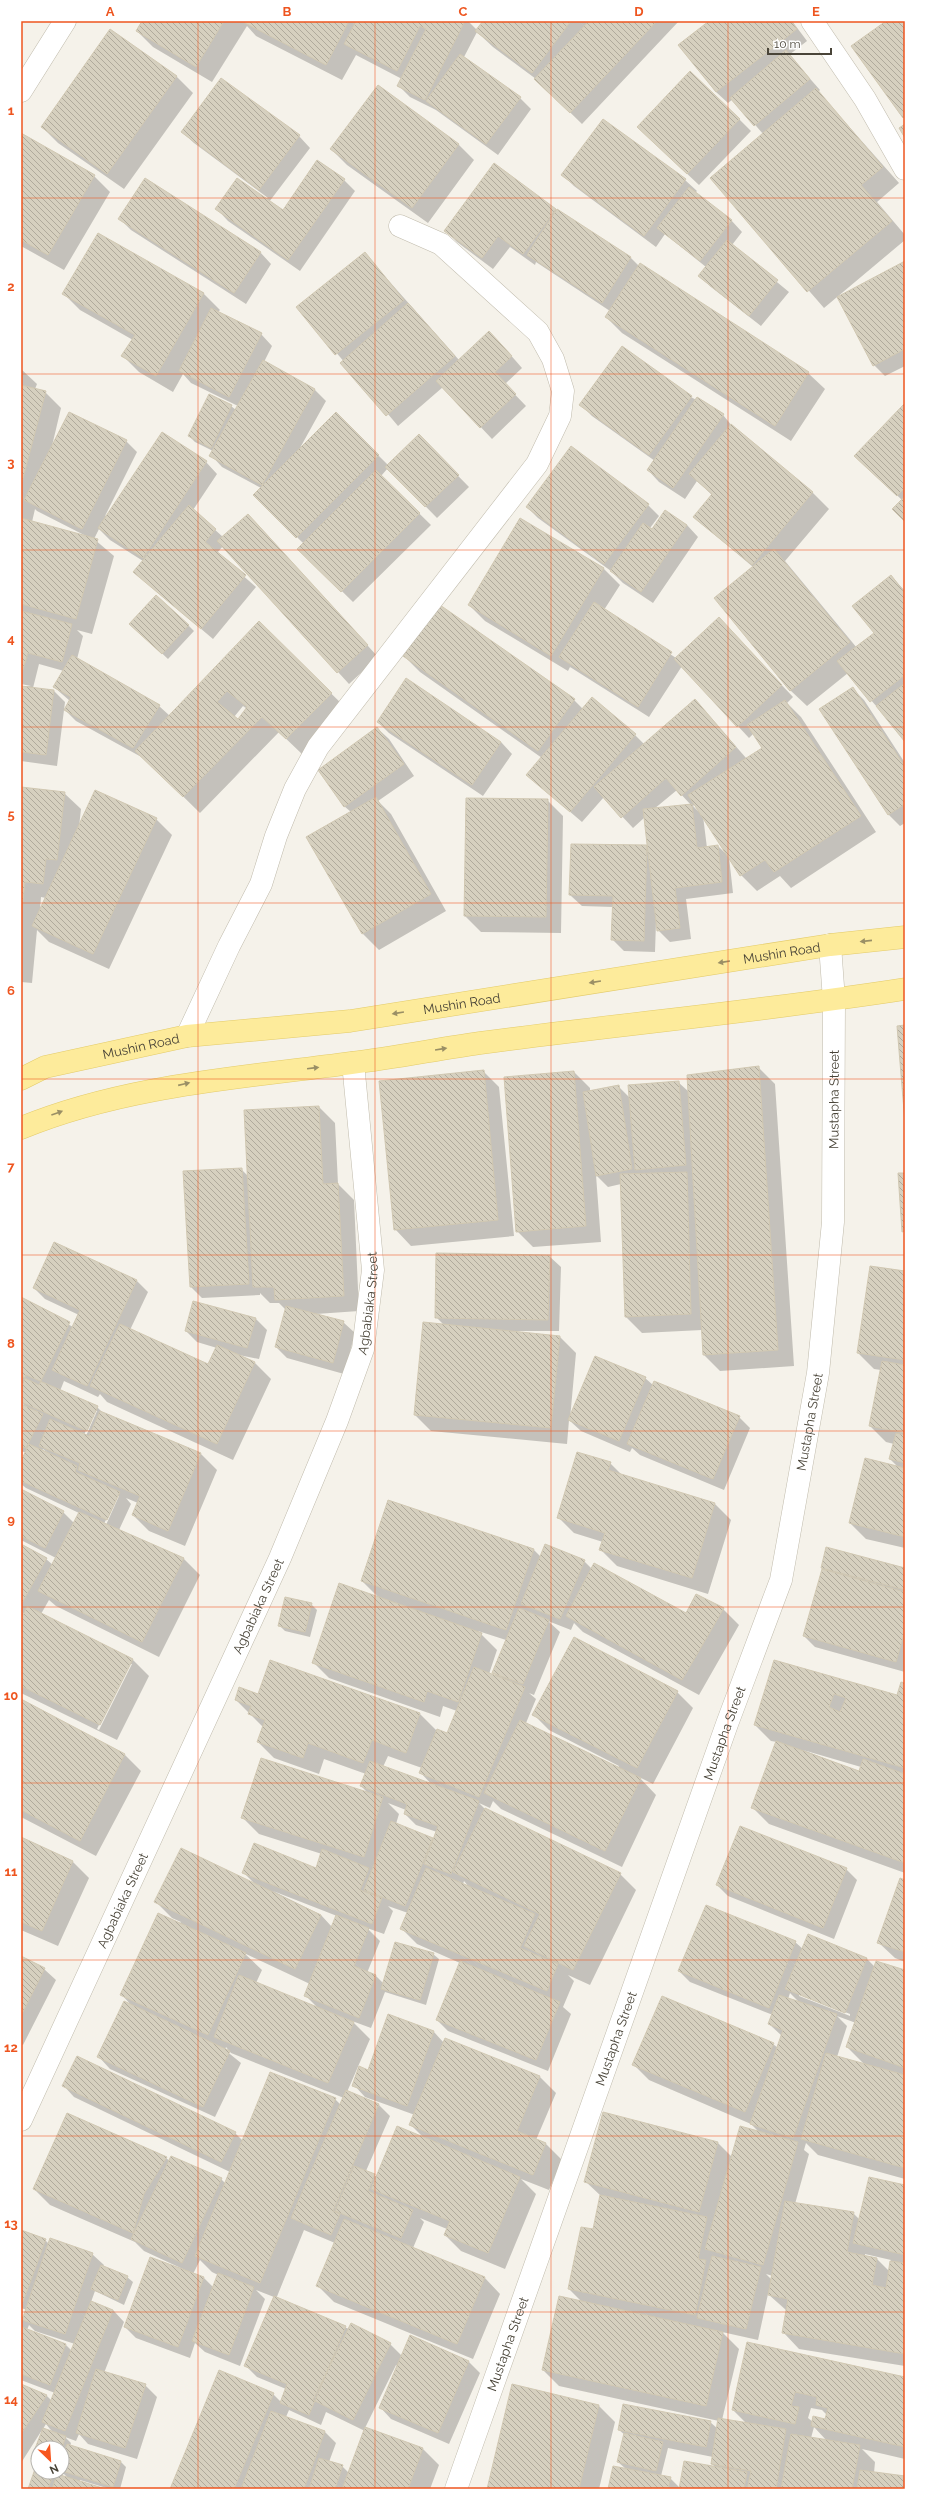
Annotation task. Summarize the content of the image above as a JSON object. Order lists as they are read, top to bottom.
{
  "streets": {
    "main road": ["Mushin Road"],
    "street": ["Mustapha Street", "Agbabiaka Street"]
  },
  "crossings": [
    ["Mushin Road", "Mustapha Street"]
  ],
  "scale_bar": "10 m",
  "north": "bottom right",
  "grid": {
    "columns": [
      "A",
      "B",
      "C",
      "D",
      "E"
    ],
    "rows": [
      "1",
      "2",
      "3",
      "4",
      "5",
      "6",
      "7",
      "8",
      "9",
      "10",
      "11",
      "12",
      "13",
      "14"
    ]
  }
}
